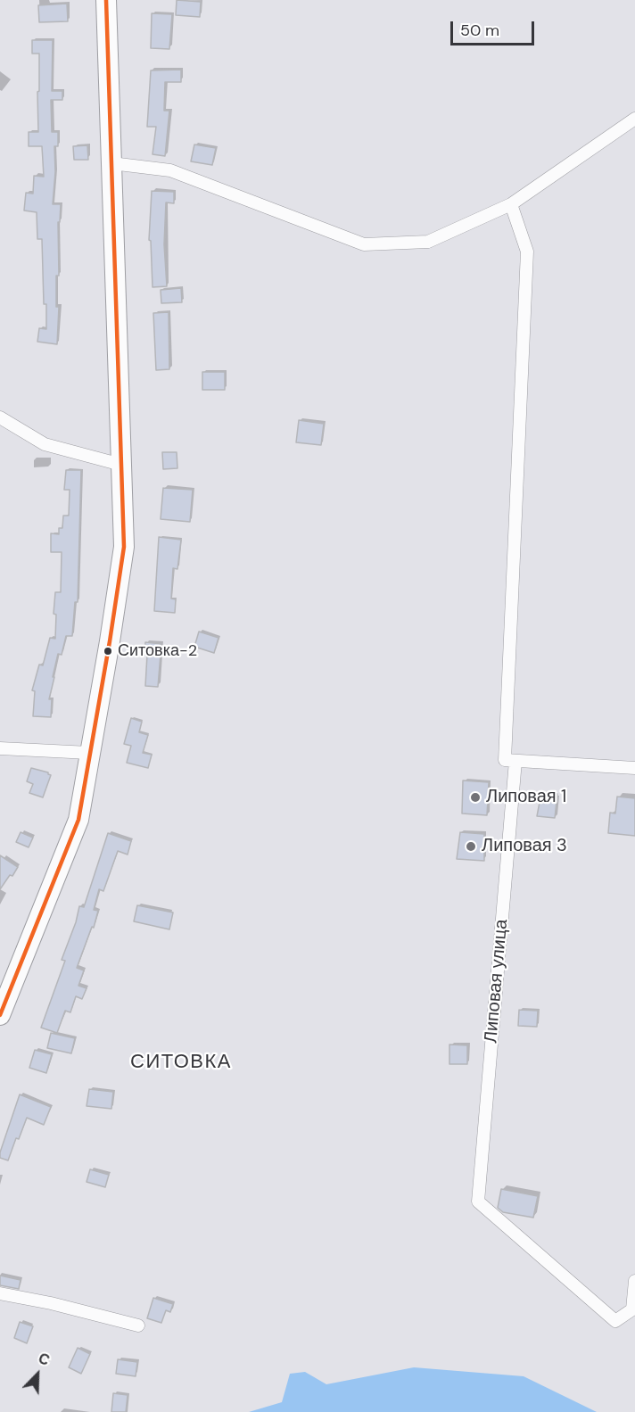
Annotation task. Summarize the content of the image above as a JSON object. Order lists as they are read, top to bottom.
{
  "streets": {
    "street": ["Липовая улица"]
  },
  "districts": ["СИТОВКА"],
  "places": ["Ситовка-2", "Липовая 1", "Липовая 3"],
  "scale_bar": "50 m",
  "north": "top right"
}
